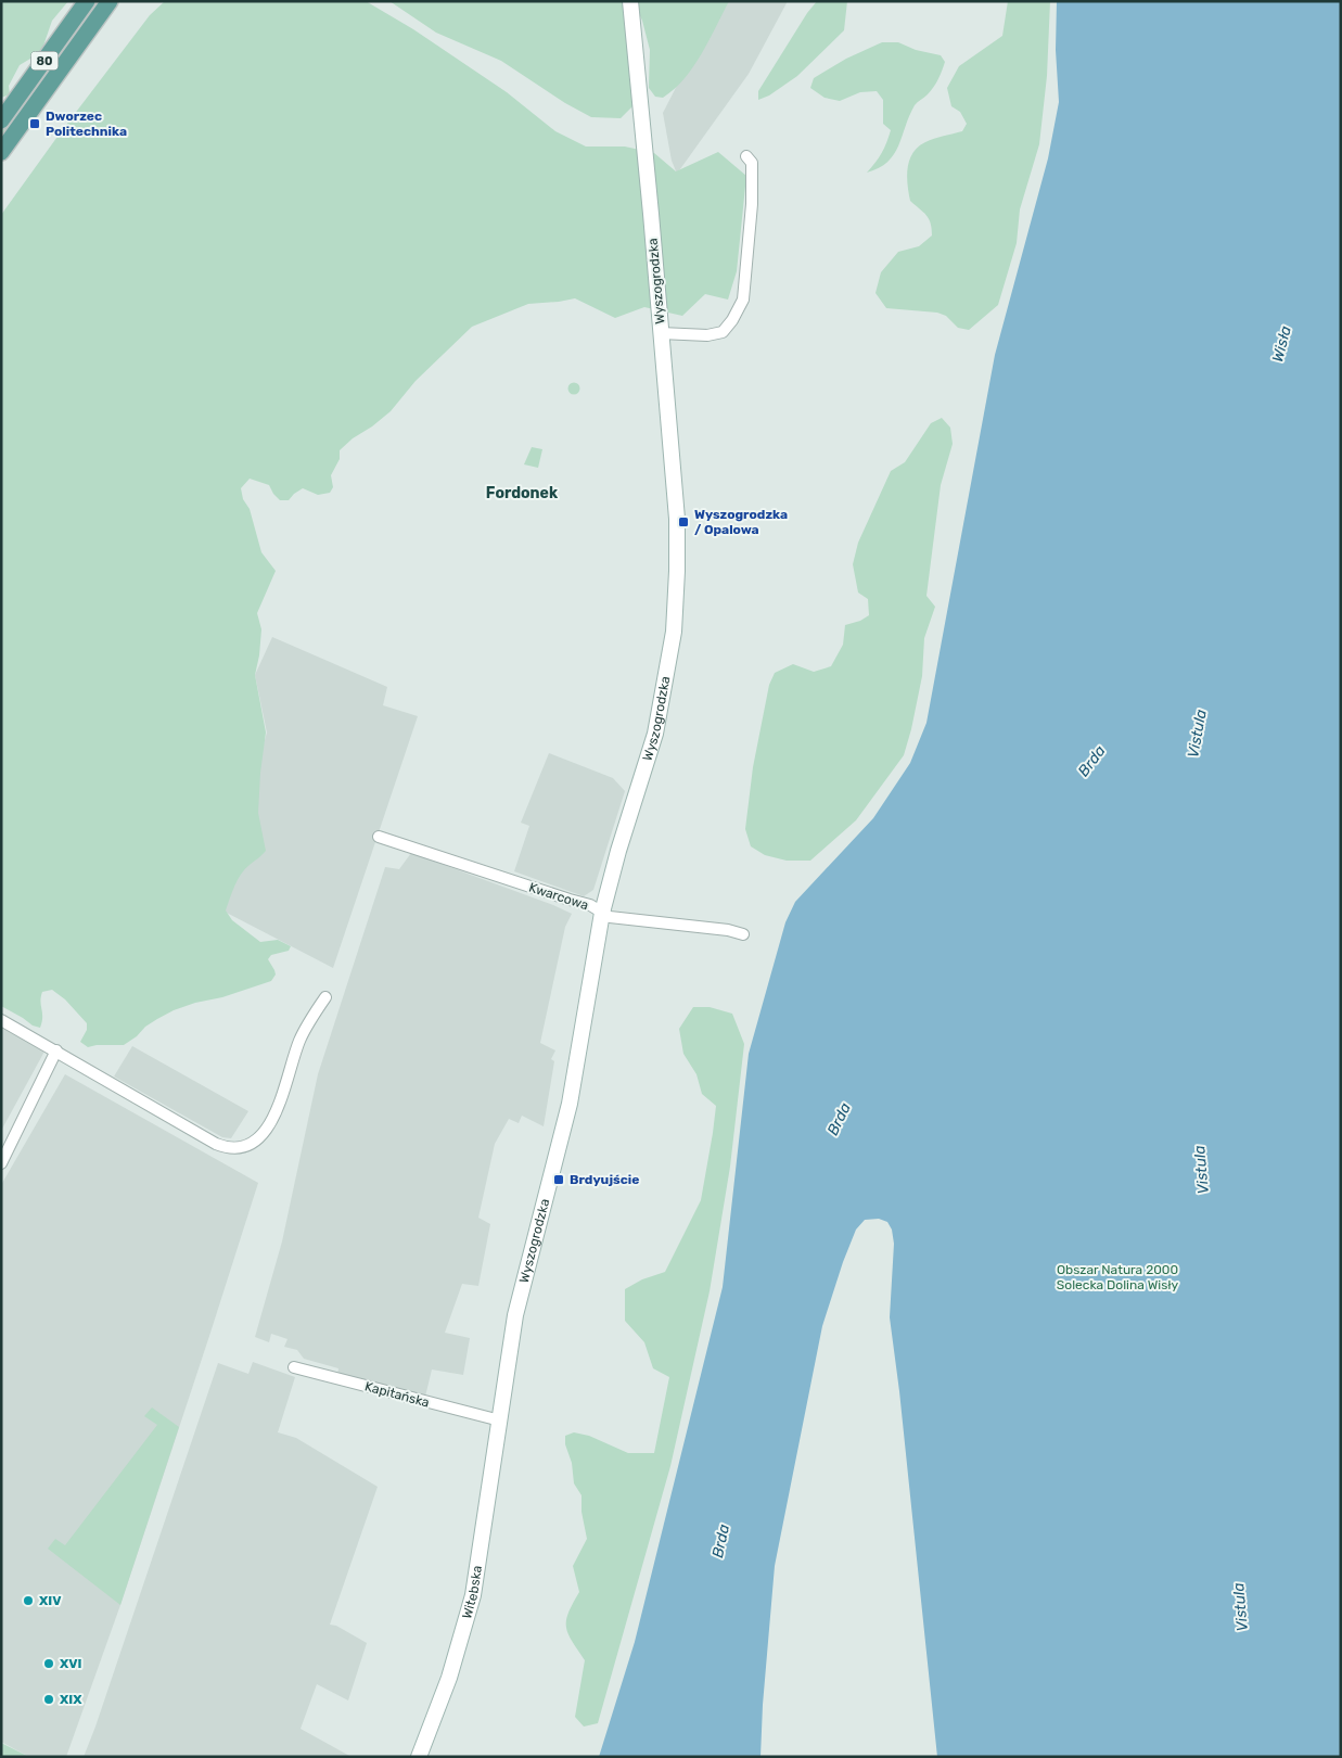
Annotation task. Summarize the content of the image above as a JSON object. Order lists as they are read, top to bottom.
{
  "streets": {
    "main road": ["80"],
    "street": [
      "Wyszogrodzka",
      "Kwarcowa",
      "Kapitańska",
      "Witebska"
    ]
  },
  "crossings": [
    ["Wyszogrodzka", "Kwarcowa"],
    ["Wyszogrodzka", "Kapitańska"],
    ["Wyszogrodzka", "Witebska"],
    ["Kapitańska", "Witebska"]
  ],
  "districts": ["Fordonek"],
  "water": ["Wisła", "Vistula", "Brda"],
  "parks": ["Obszar Natura 2000 Solecka Dolina Wisły"],
  "places": {
    "transit": ["Dworzec Politechnika", "Wyszogrodzka / Opalowa", "Brdyujście"],
    "other": ["XIV", "XVI", "XIX"]
  }
}
